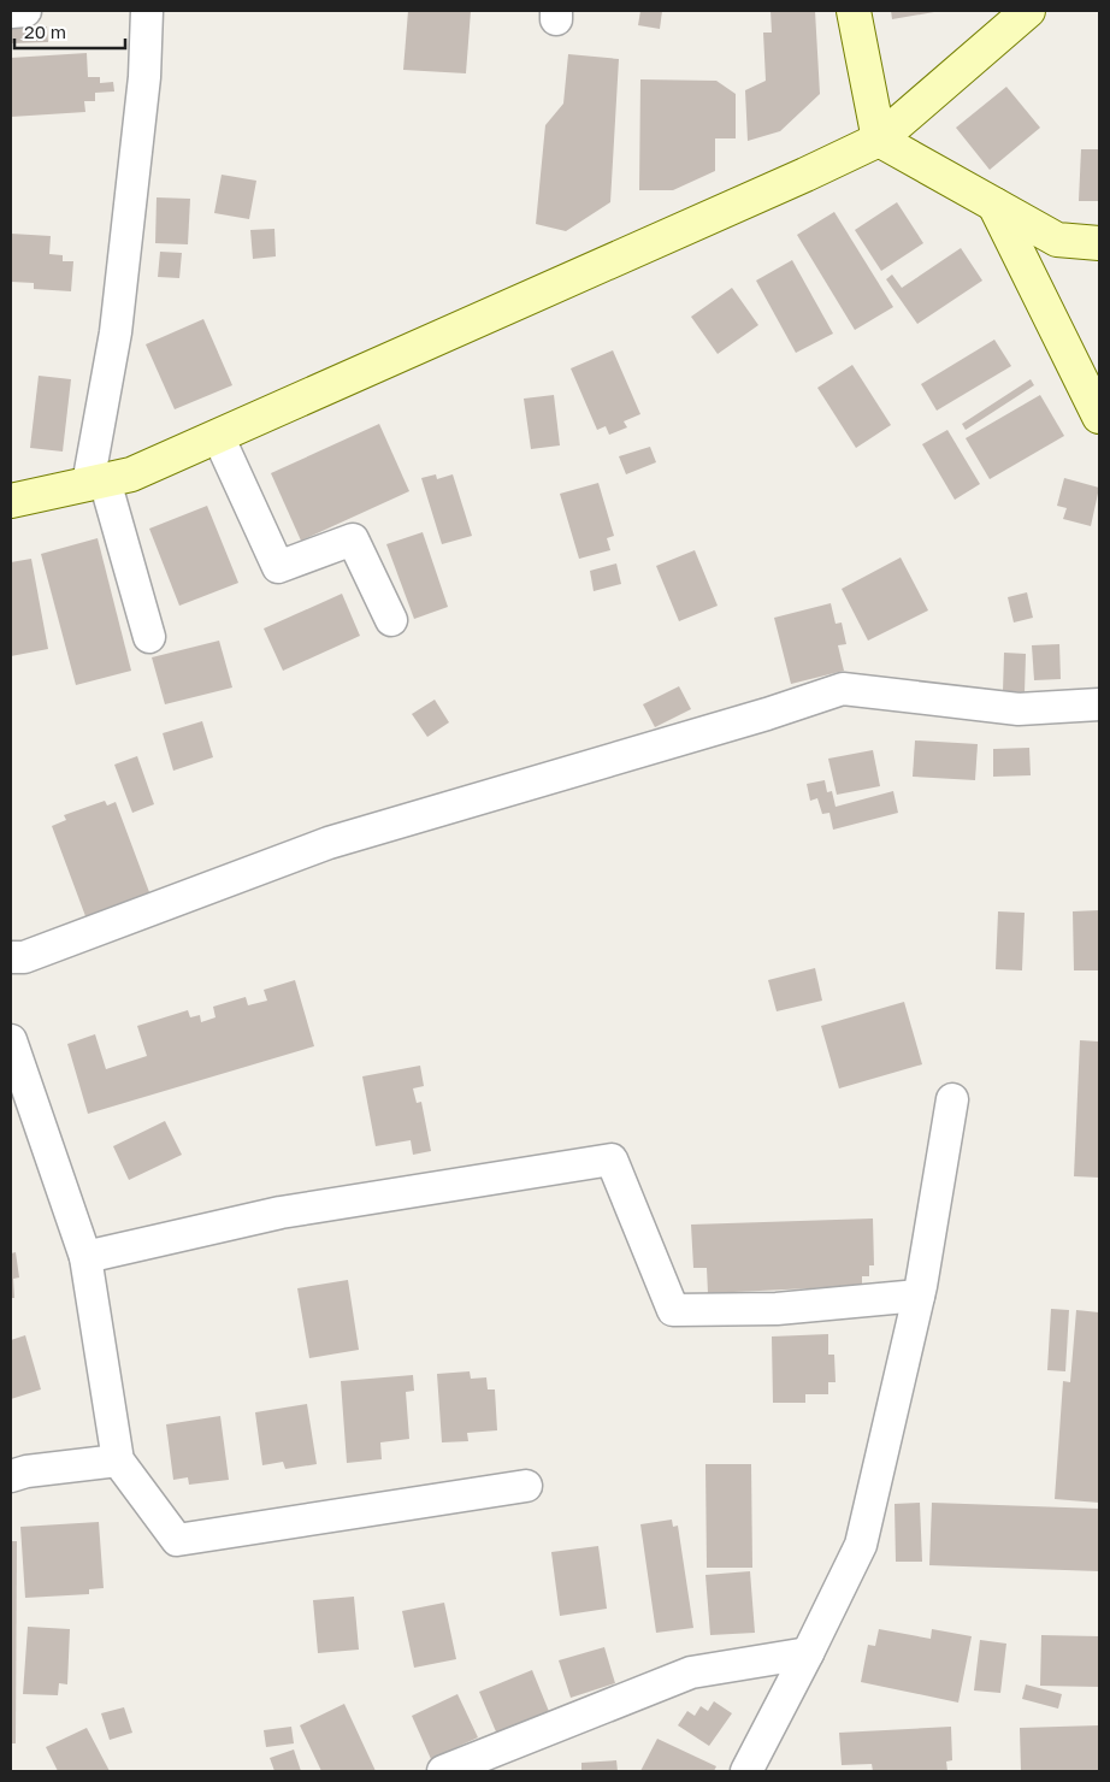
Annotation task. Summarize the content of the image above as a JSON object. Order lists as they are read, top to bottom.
{
  "scale_bar": "20 m"
}
